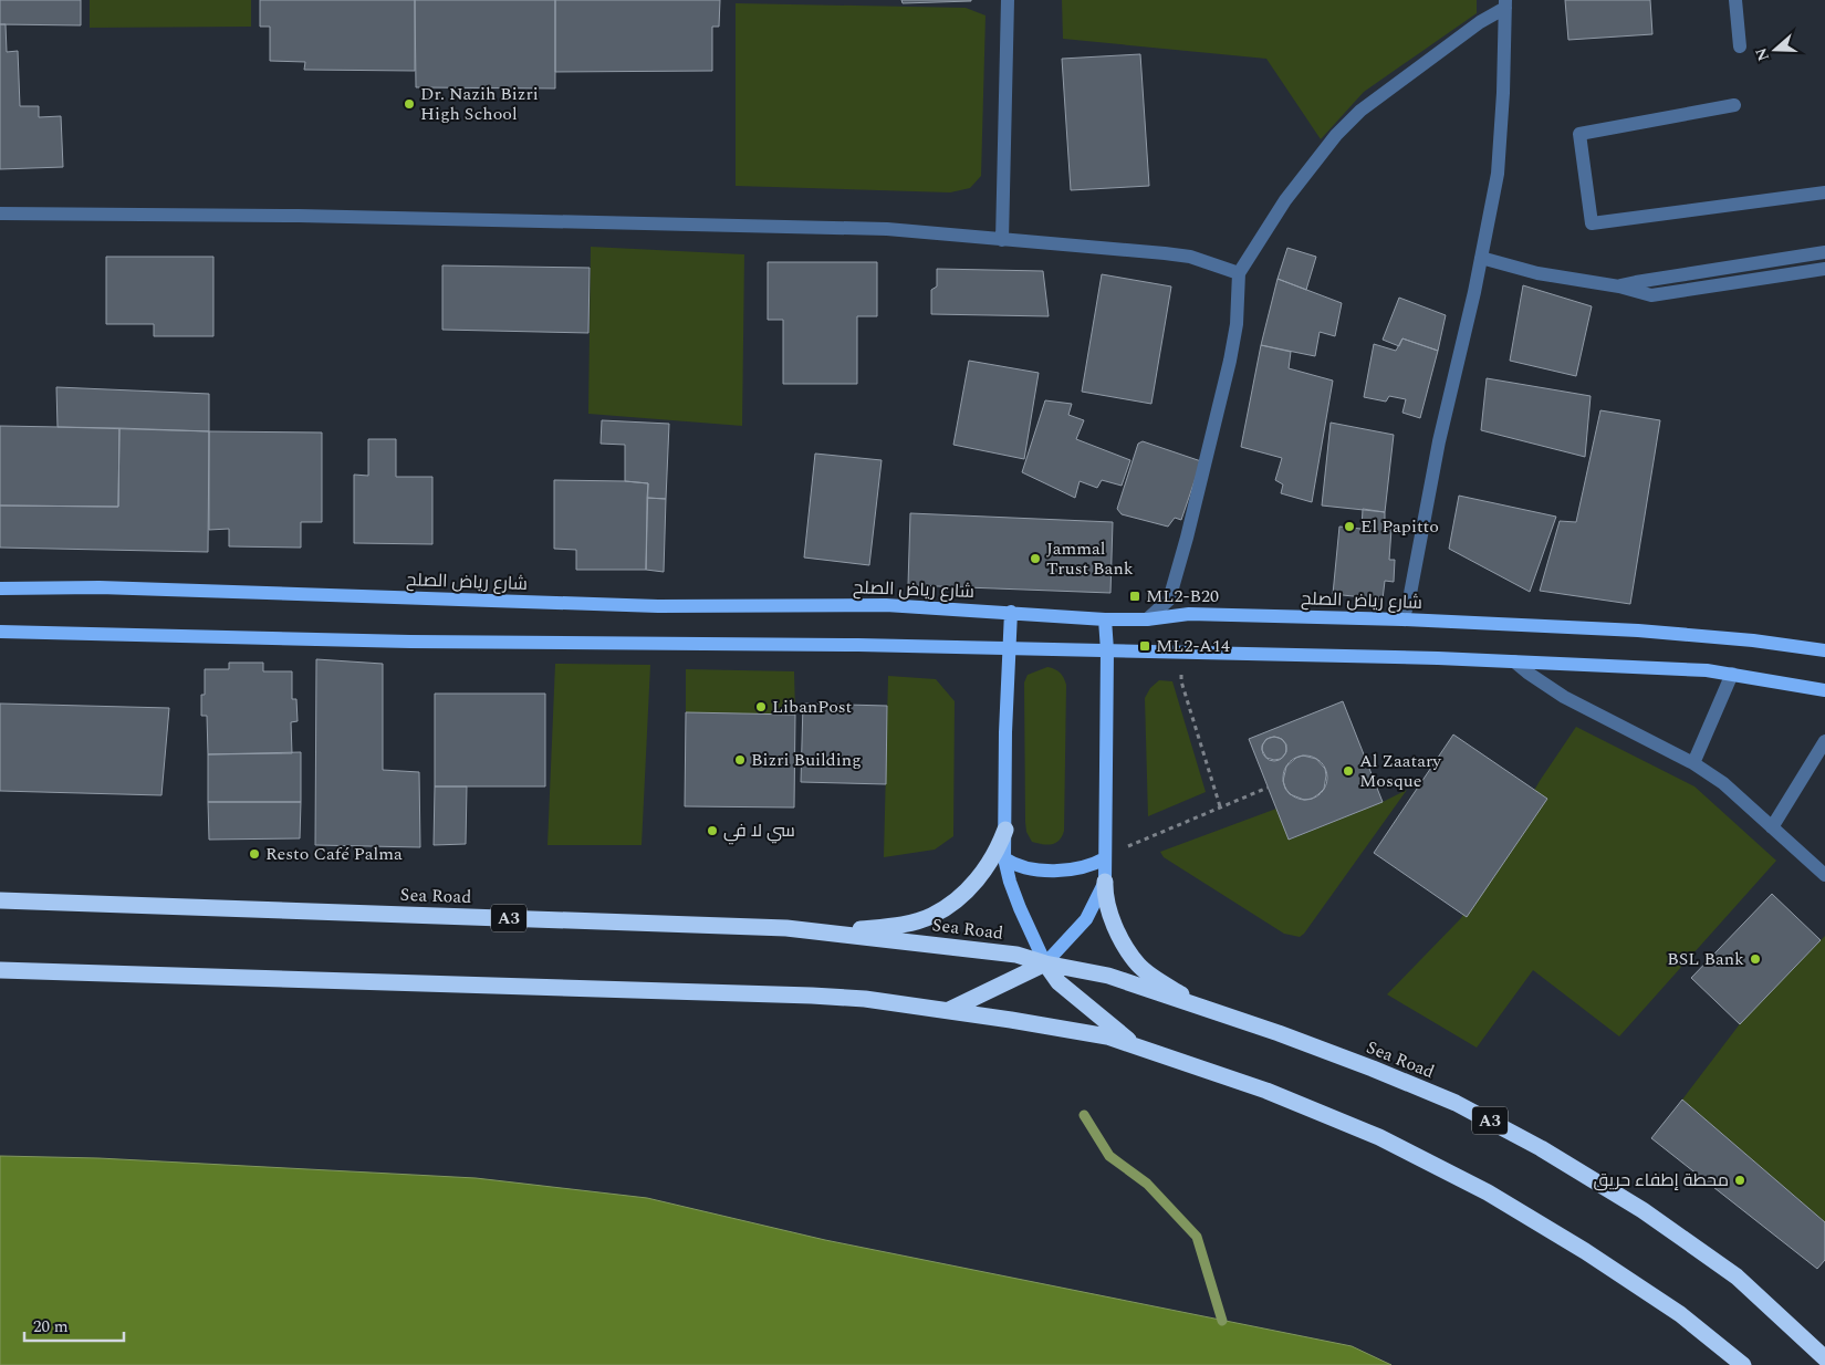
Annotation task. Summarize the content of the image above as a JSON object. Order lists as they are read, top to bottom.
{
  "streets": {
    "highway": ["Sea Road", "A3"],
    "main road": ["شارع رياض الصلح"]
  },
  "places": {
    "other": [
      "Dr. Nazih Bizri High School",
      "El Papitto",
      "Jammal Trust Bank",
      "LibanPost",
      "Bizri Building",
      "Al Zaatary Mosque",
      "سي لا في",
      "Resto Café Palma",
      "BSL Bank",
      "محطة إطفاء حريق"
    ],
    "transit": ["ML2-B20", "ML2-A14"]
  },
  "scale_bar": "20 m",
  "north": "left"
}
